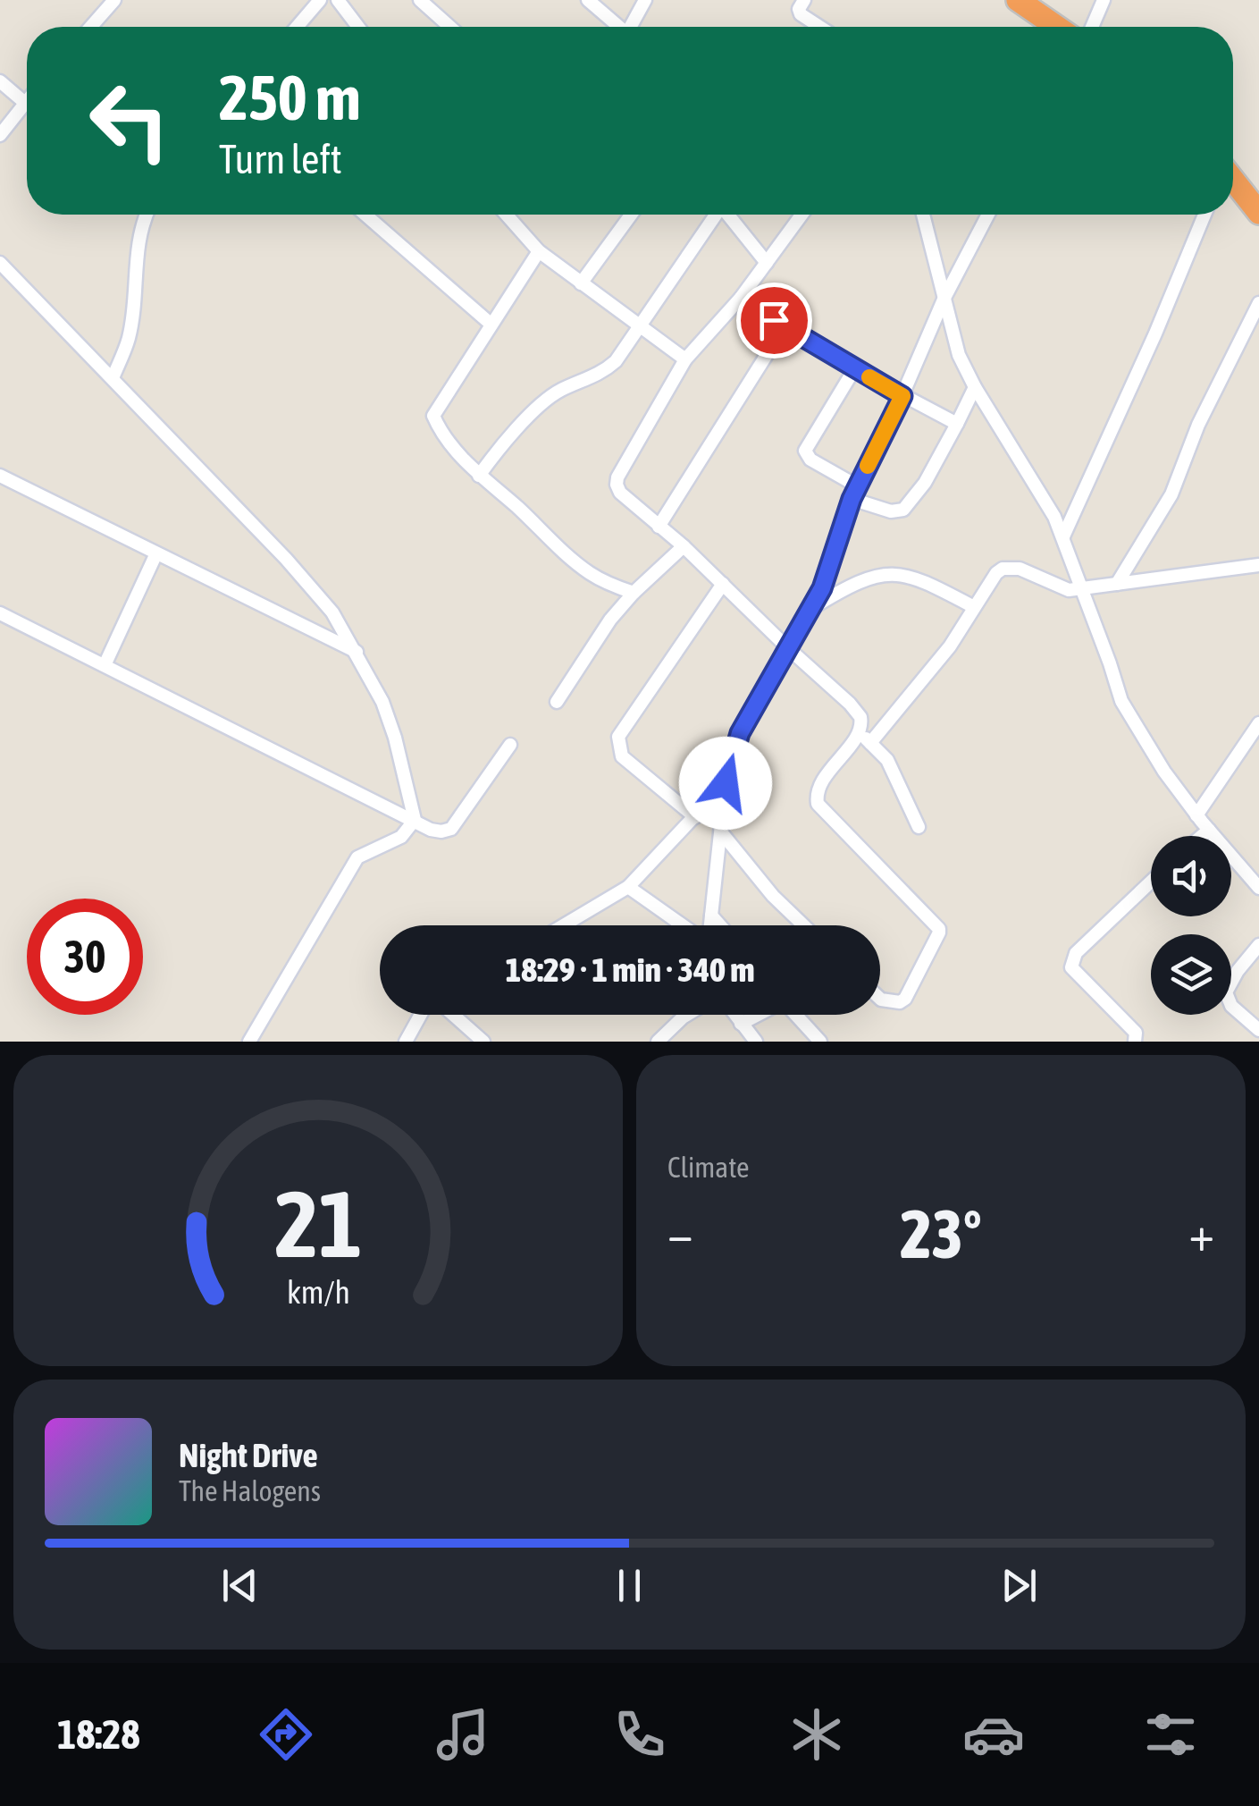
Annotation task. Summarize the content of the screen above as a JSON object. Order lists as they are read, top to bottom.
{
  "page": {
    "turn": ["250 m", "Turn left"],
    "limit": "30",
    "trip": "18:29 · 1 min · 340 m",
    "tile": "Climate",
    "heat": ["−", "23°", "+"],
    "song": ["Night Drive", "The Halogens"],
    "tabs": "18:28",
    "gauge": ["21", "km/h"]
  }
}
